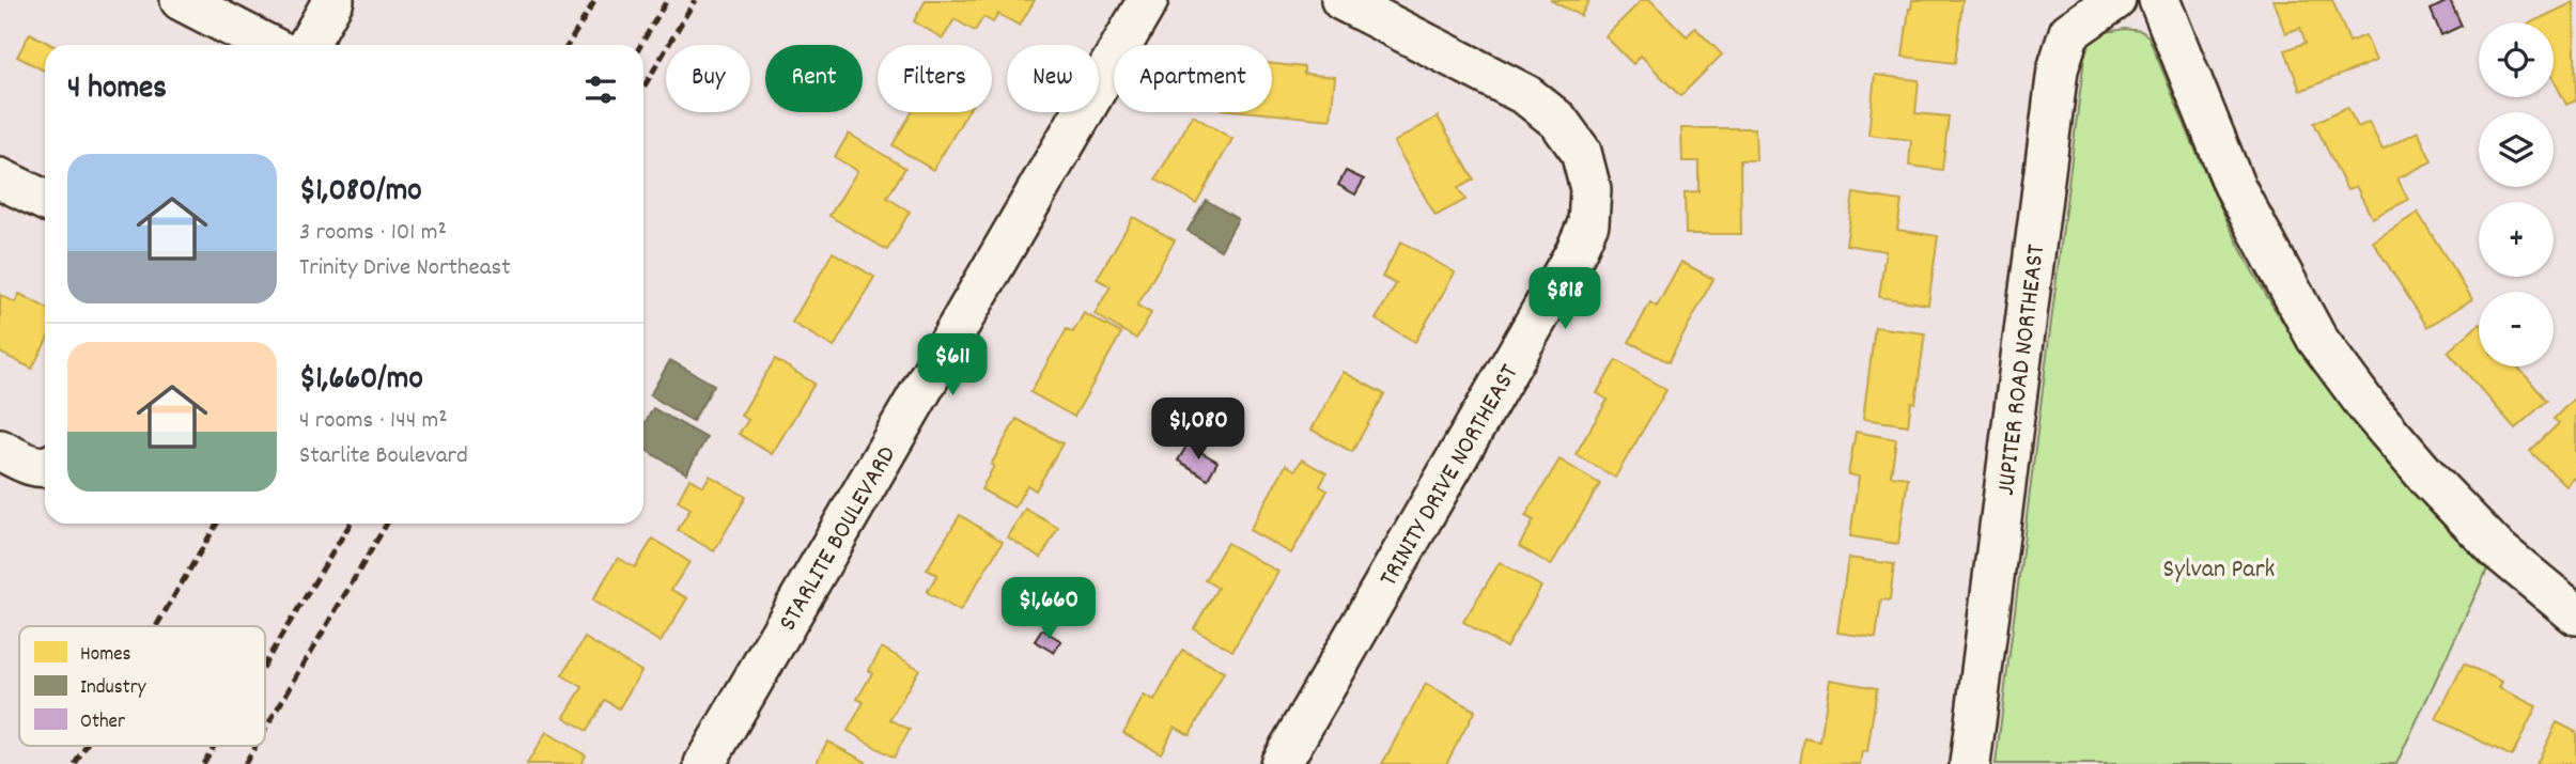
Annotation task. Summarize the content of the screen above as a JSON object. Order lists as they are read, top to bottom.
{
  "streets": {
    "street": ["JUPITER ROAD NORTHEAST", "TRINITY DRIVE NORTHEAST", "STARLITE BOULEVARD"]
  },
  "parks": ["Sylvan Park"],
  "legend": ["Homes", "Industry", "Other"],
  "page": {
    "map_buttons": ["+", "−"],
    "chip": [
      "Buy",
      "Rent",
      "Filters",
      "New",
      "Apartment"
    ],
    "heading": "4 homes",
    "list": [
      {
        "name": "$1,080/mo",
        "note": "3 rooms · 101 m² · Trinity Drive Northeast"
      },
      {
        "name": "$1,660/mo",
        "note": "4 rooms · 144 m² · Starlite Boulevard"
      }
    ],
    "price": [
      "$818",
      "$611",
      "$1,080",
      "$1,660"
    ]
  }
}
